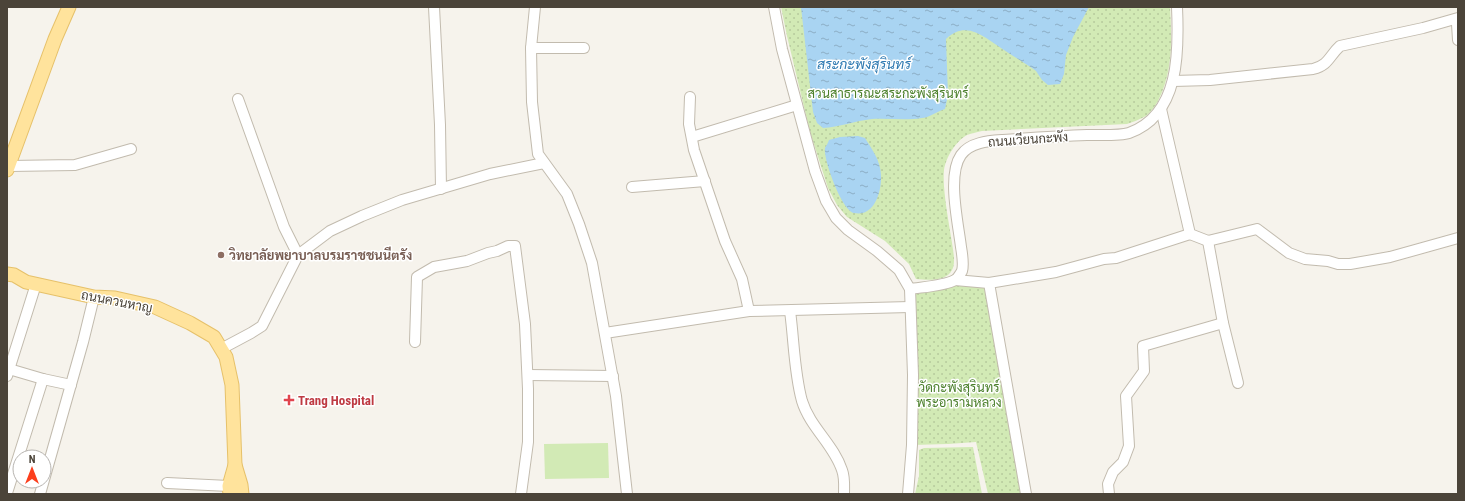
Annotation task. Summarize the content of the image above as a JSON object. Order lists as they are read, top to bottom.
{
  "streets": {
    "main road": ["ถนนควนหาญ"],
    "street": ["ถนนเวียนกะพัง"]
  },
  "water": ["สระกะพังสุรินทร์"],
  "parks": ["สวนสาธารณะสระกะพังสุรินทร์", "วัดกะพังสุรินทร์ พระอารามหลวง"],
  "places": {
    "other": ["วิทยาลัยพยาบาลบรมราชชนนีตรัง"],
    "health": ["Trang Hospital"]
  },
  "north": "top"
}
